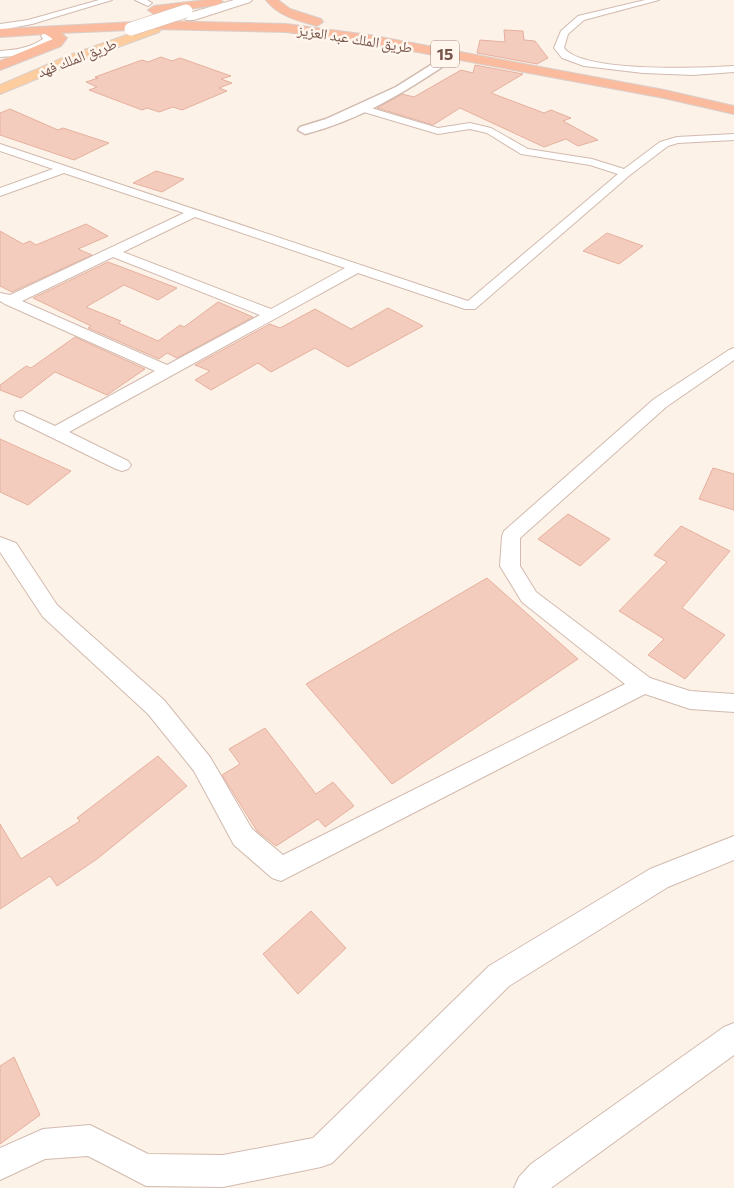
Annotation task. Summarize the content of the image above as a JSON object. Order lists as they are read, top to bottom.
{
  "streets": {
    "highway": ["طريق الملك عبد العزيز", "15"],
    "main road": ["طريق الملك فهد"]
  }
}
